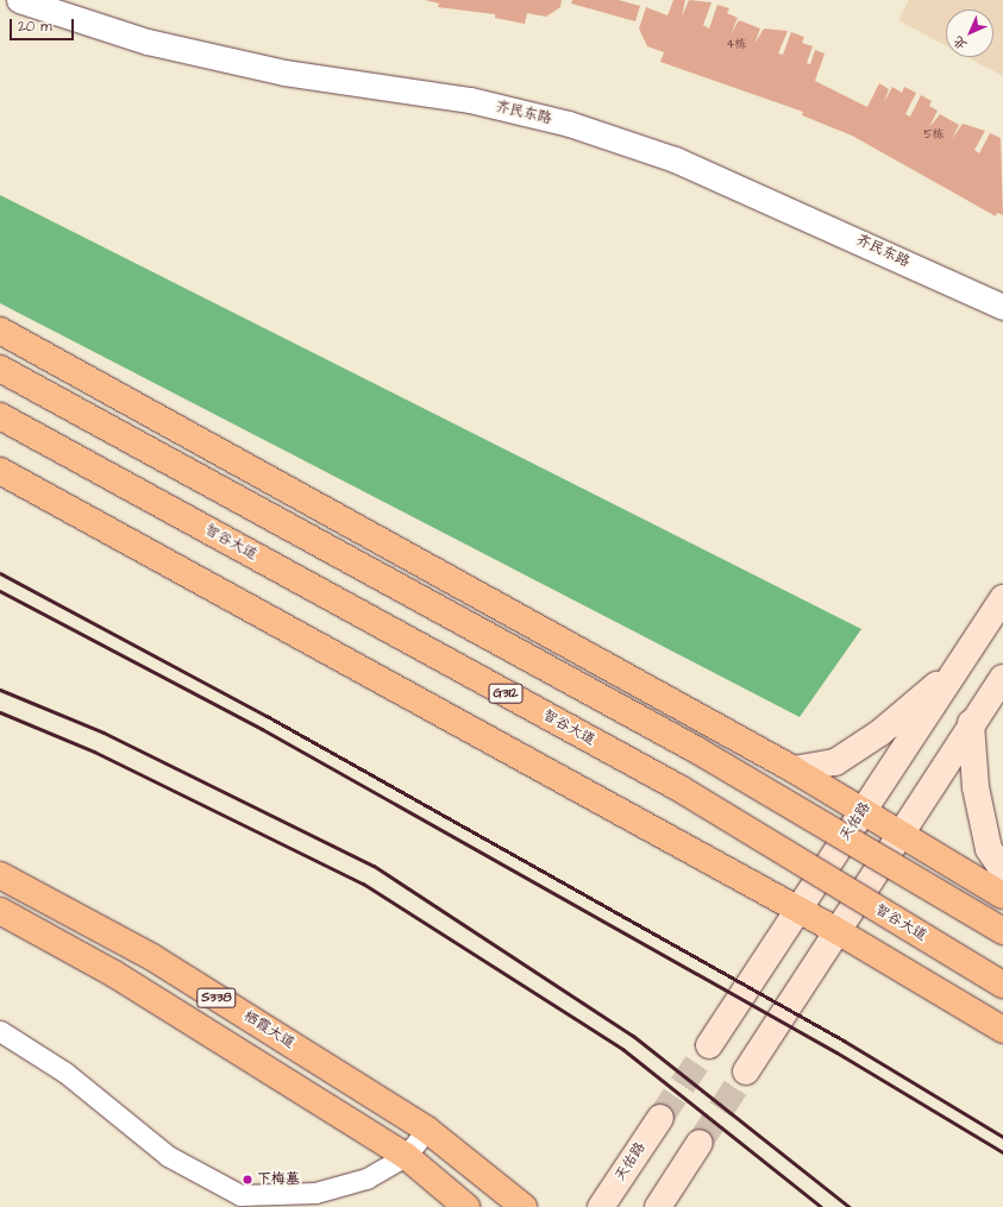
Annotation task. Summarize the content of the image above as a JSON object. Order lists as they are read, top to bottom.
{
  "streets": {
    "main road": [
      "智谷大道",
      "G312",
      "天佑路",
      "S338",
      "栖霞大道"
    ],
    "street": ["齐民东路"]
  },
  "places": ["下梅墓"],
  "house_numbers": ["4栋", "5栋"],
  "scale_bar": "20 m",
  "north": "bottom left"
}
